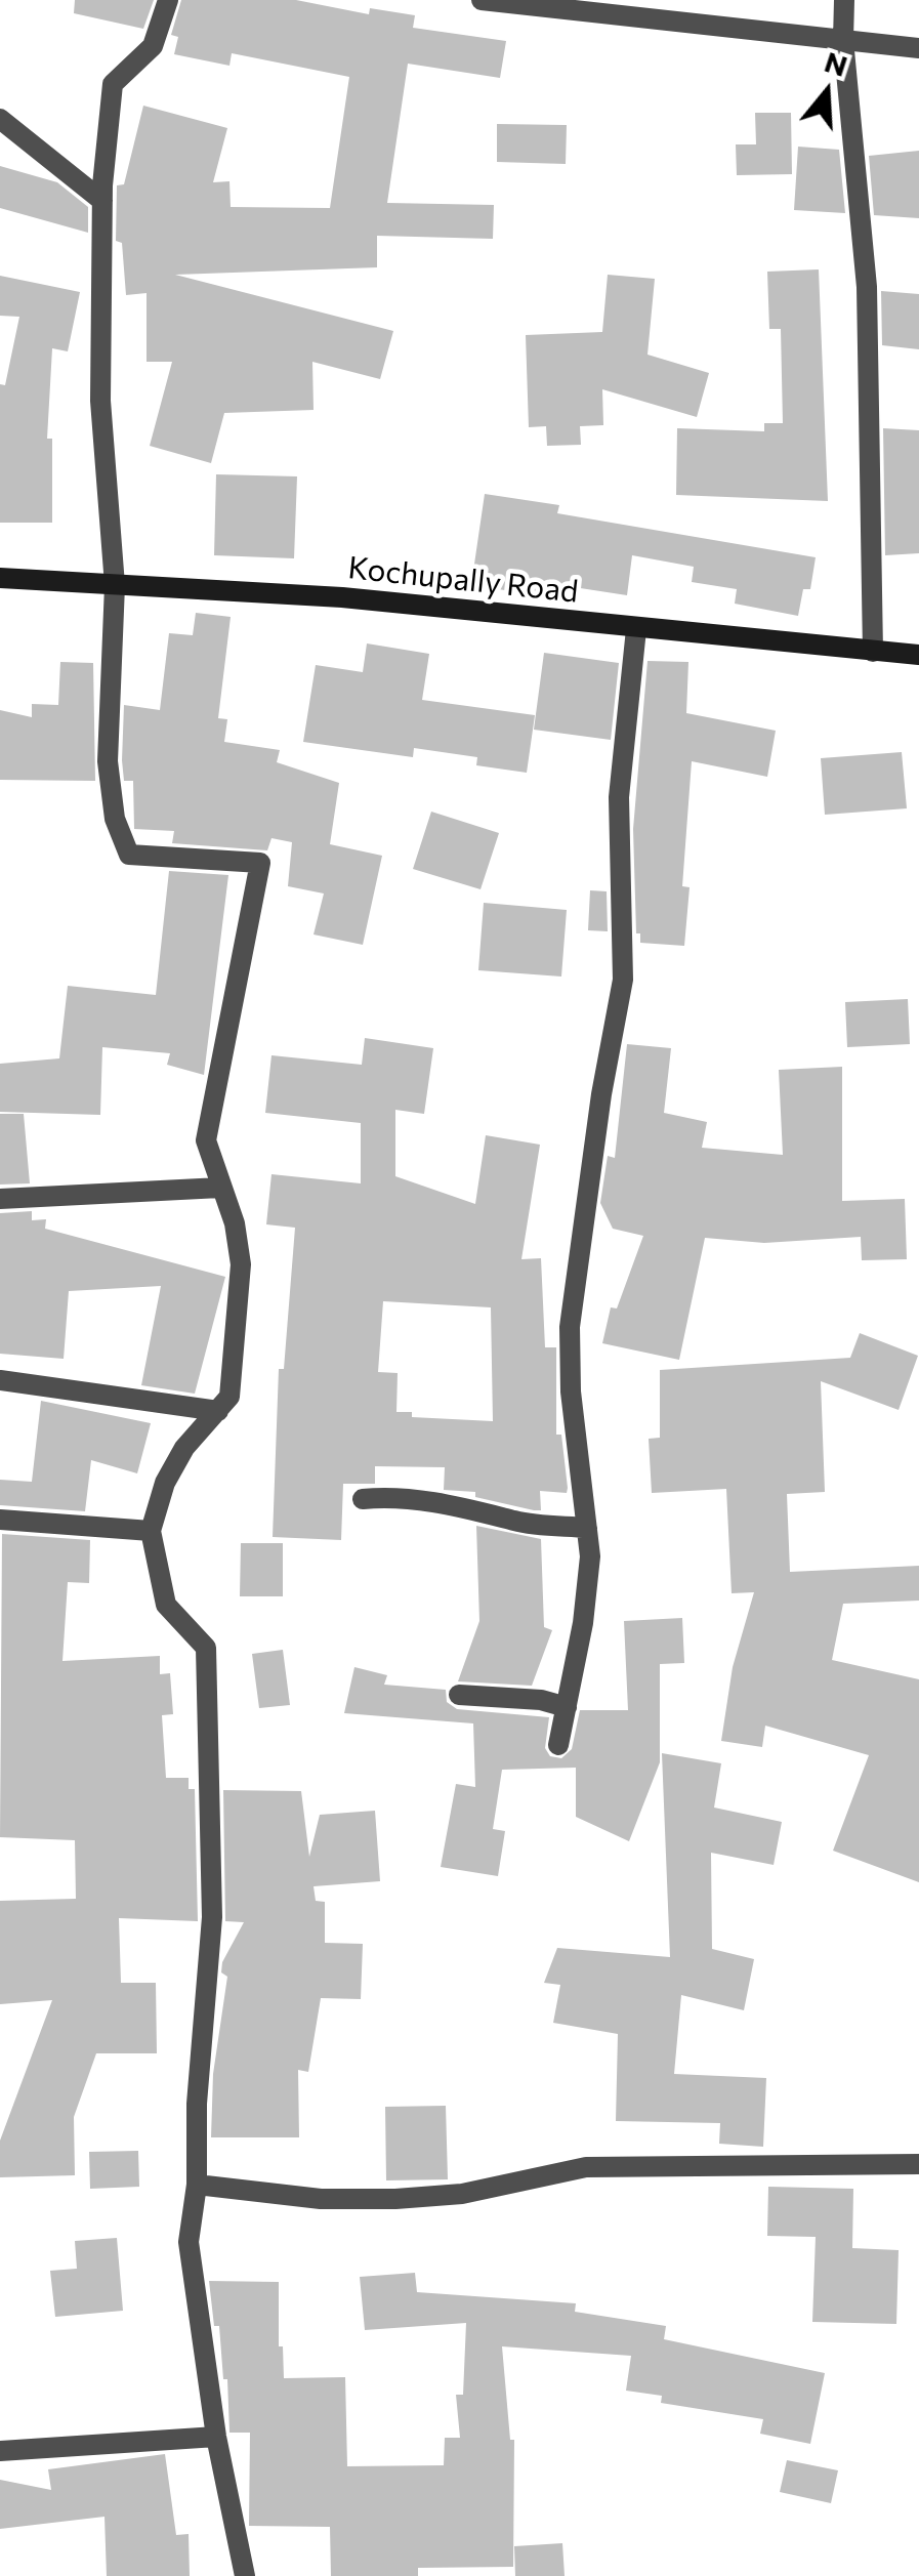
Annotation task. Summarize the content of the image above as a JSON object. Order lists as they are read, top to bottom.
{
  "streets": {
    "main road": ["Kochupally Road"]
  },
  "north": "top"
}
